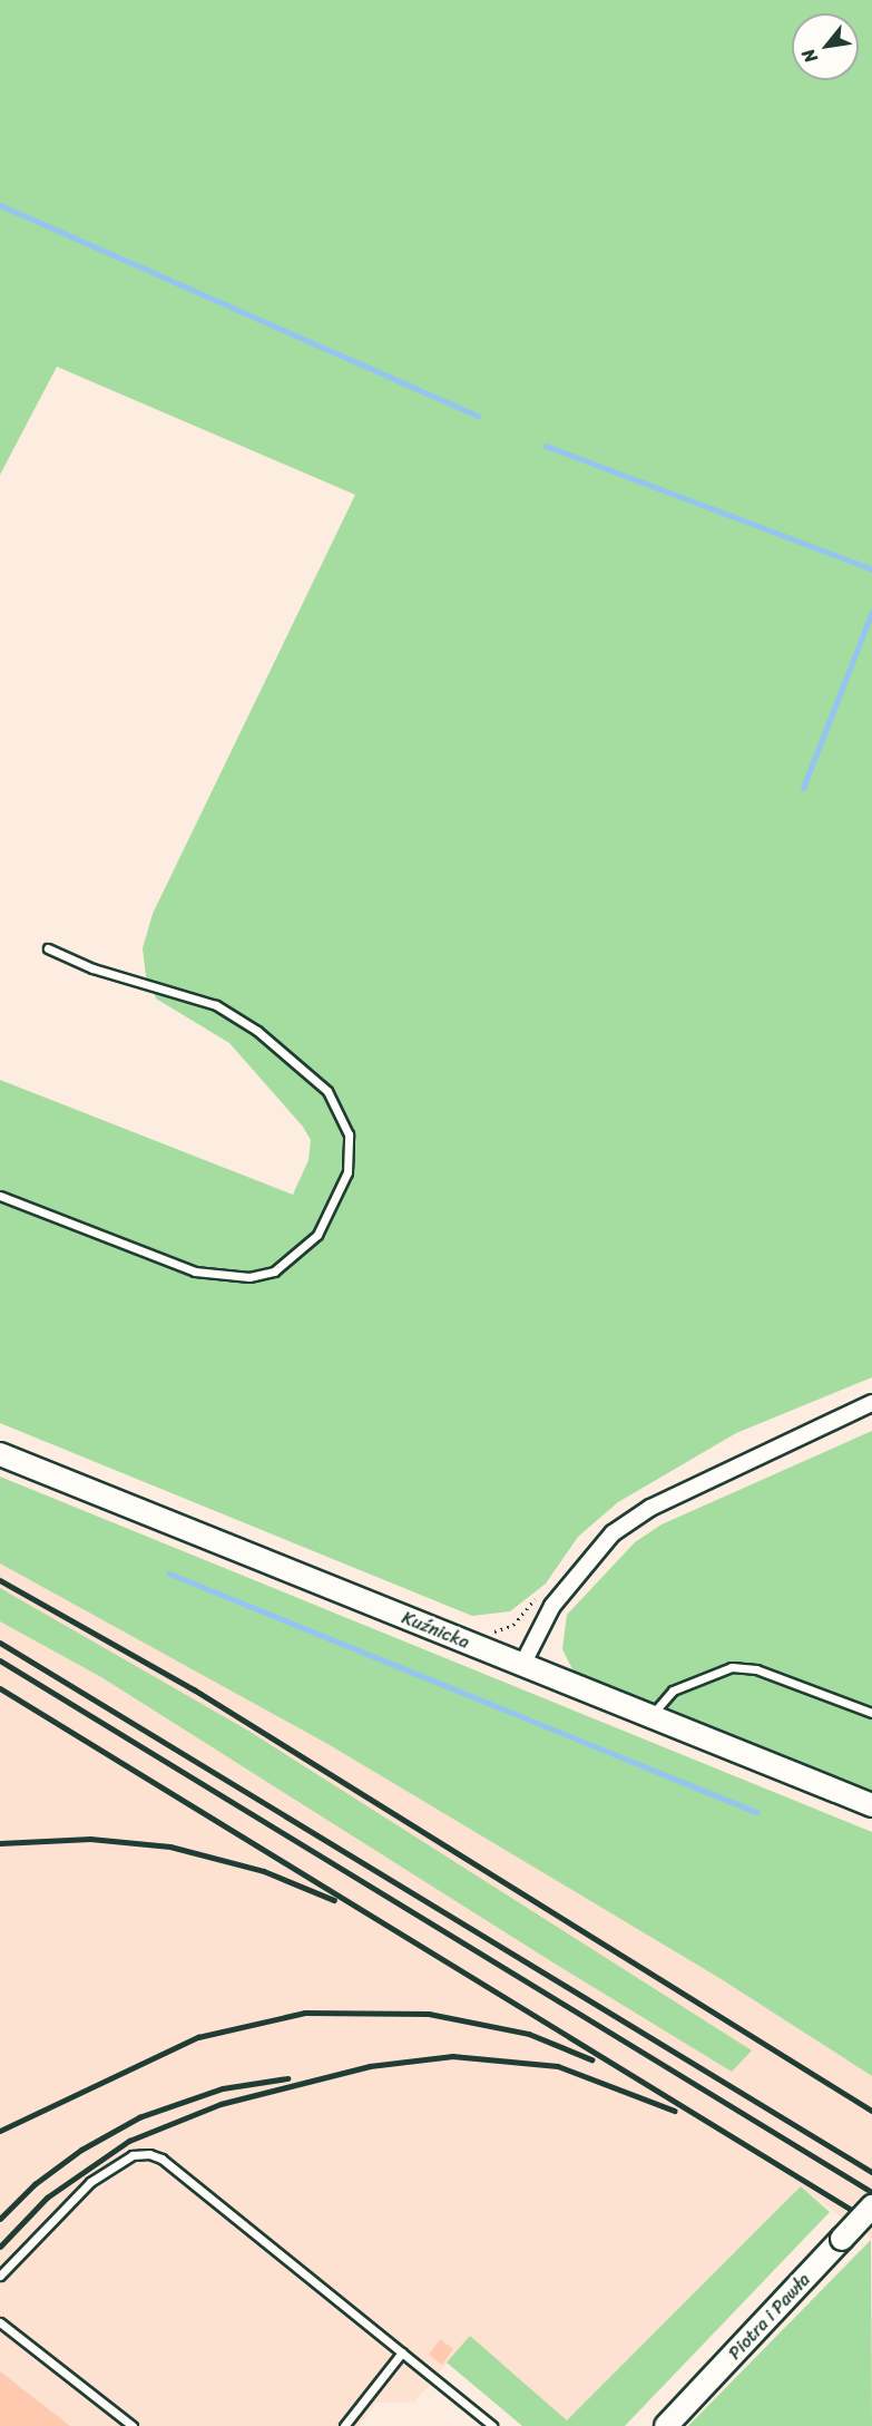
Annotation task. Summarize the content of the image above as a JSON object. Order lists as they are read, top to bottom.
{
  "streets": {
    "street": ["Kuźnicka", "Piotra i Pawła"]
  },
  "north": "bottom left"
}
